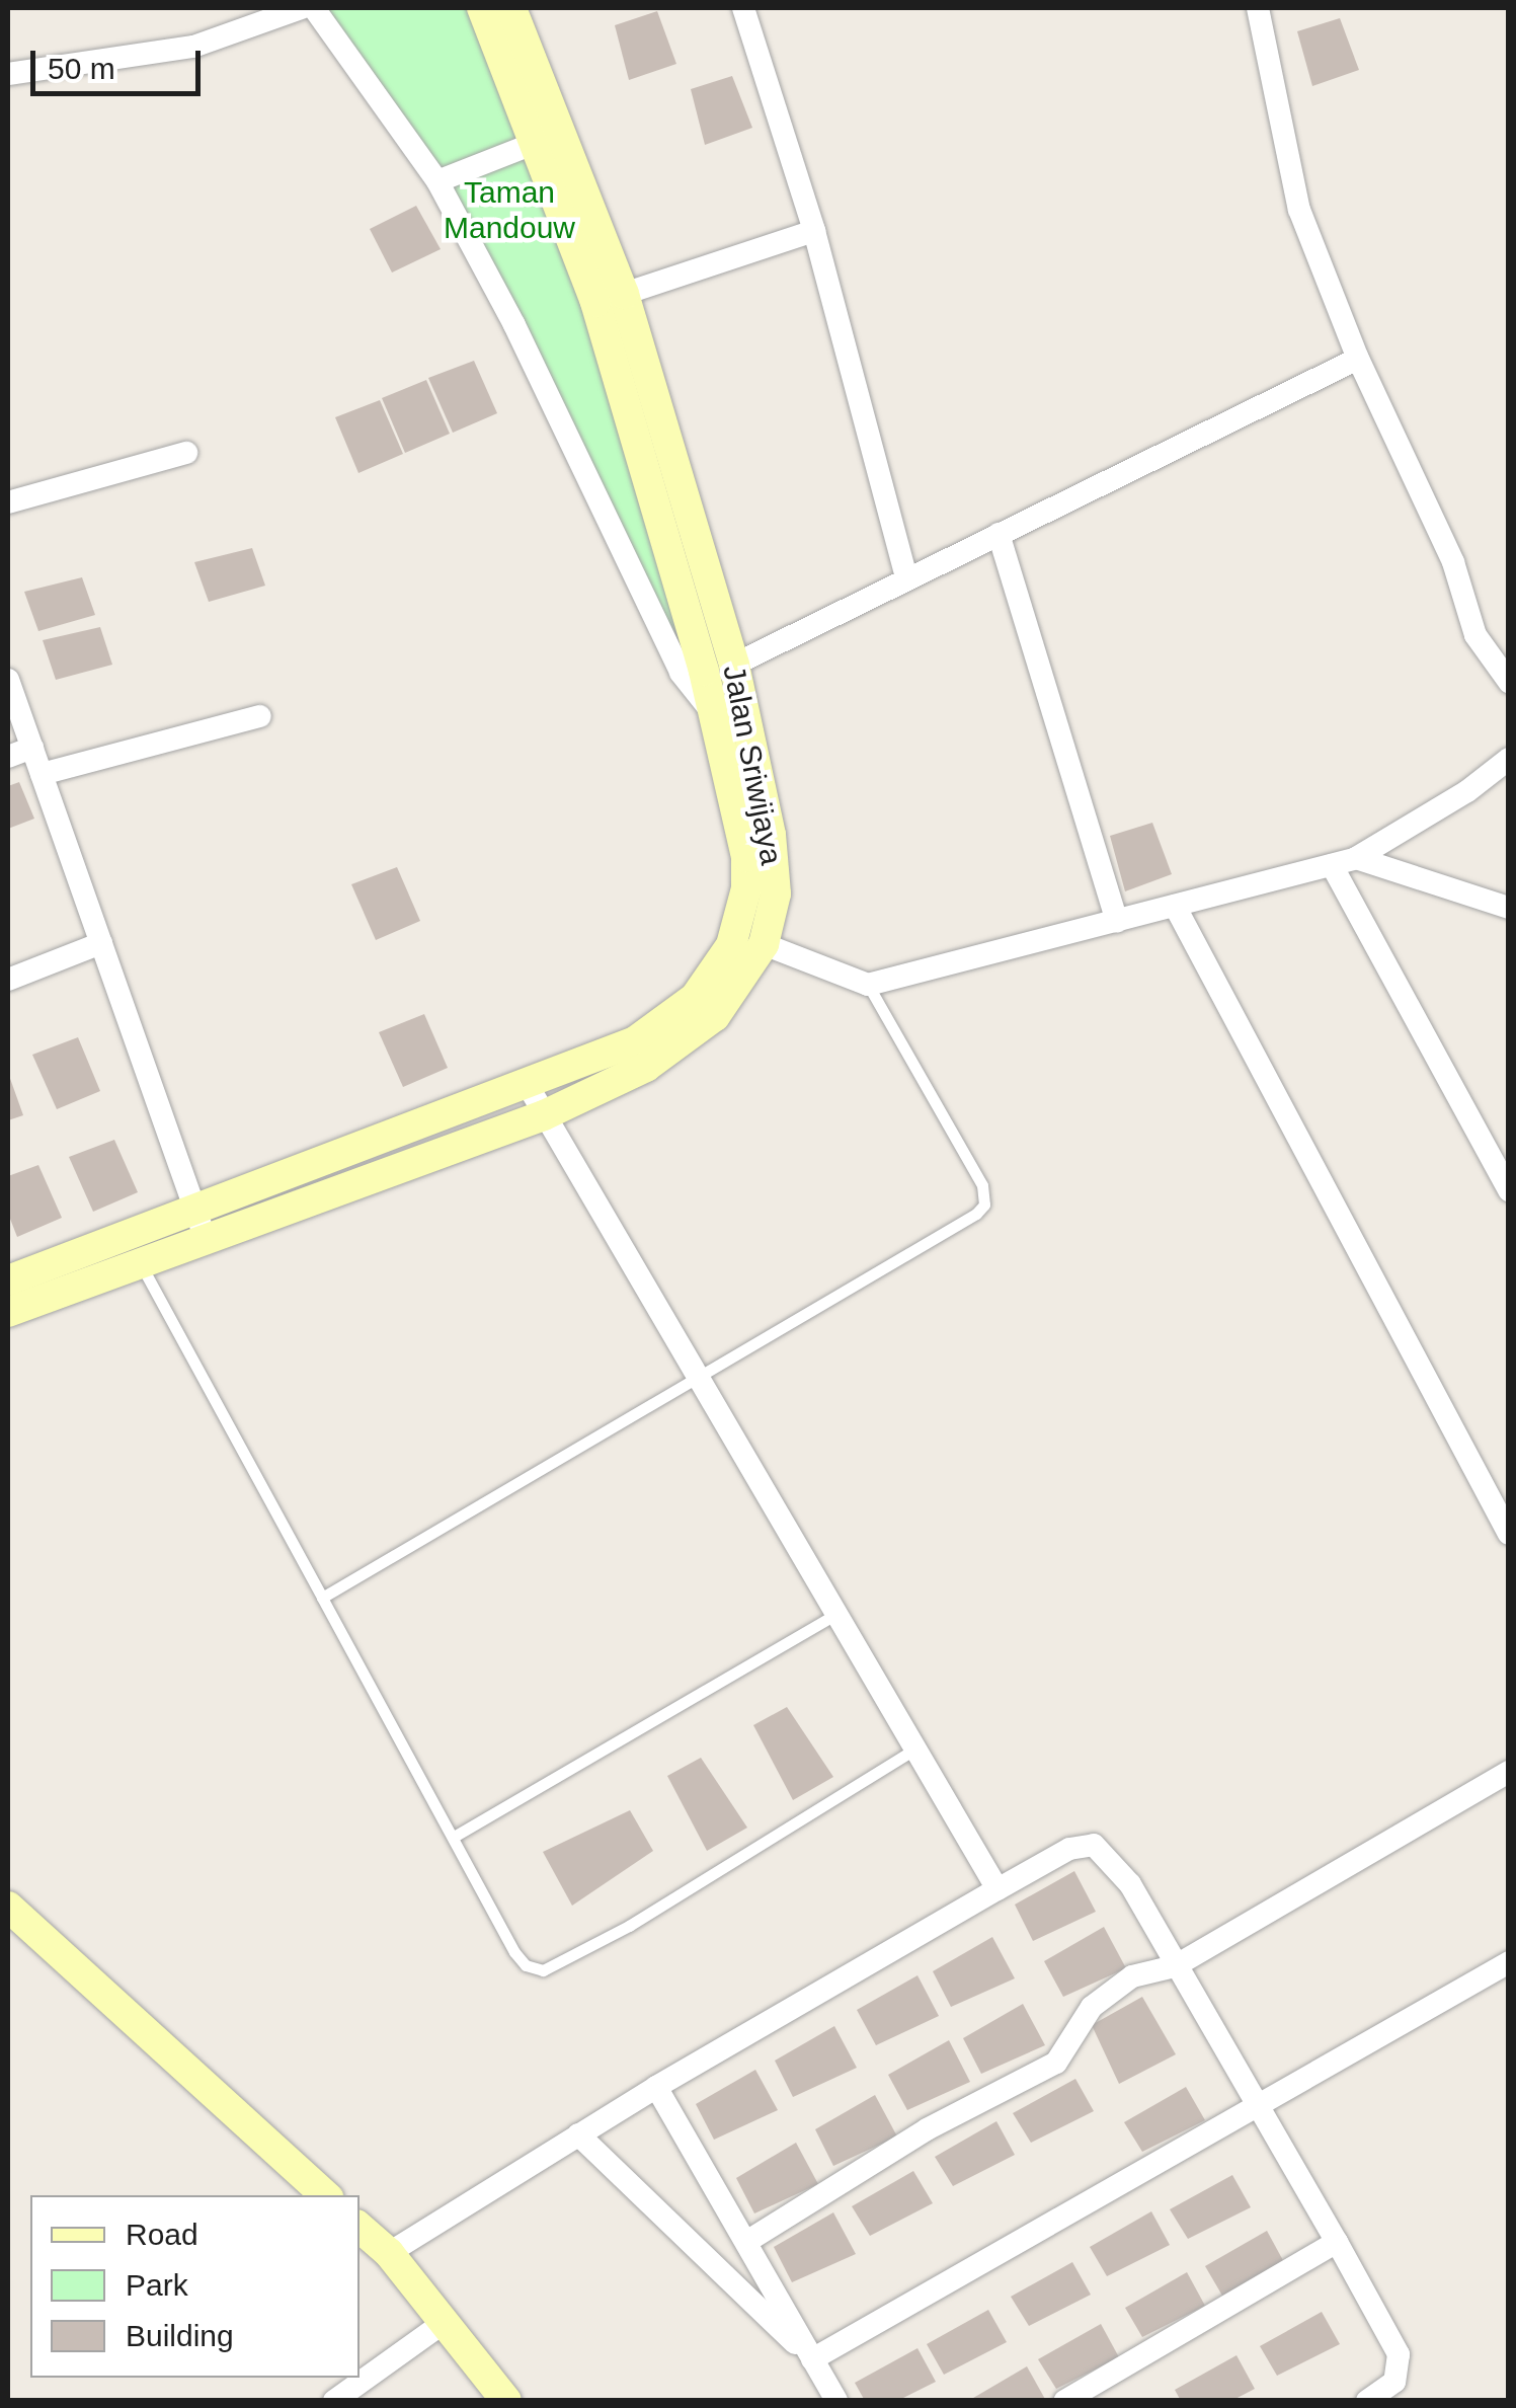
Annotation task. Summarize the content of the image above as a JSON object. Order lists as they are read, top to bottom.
{
  "streets": {
    "main road": ["Jalan Sriwijaya"]
  },
  "parks": ["Taman Mandouw"],
  "legend": ["Road", "Park", "Building"],
  "scale_bar": "50 m"
}
